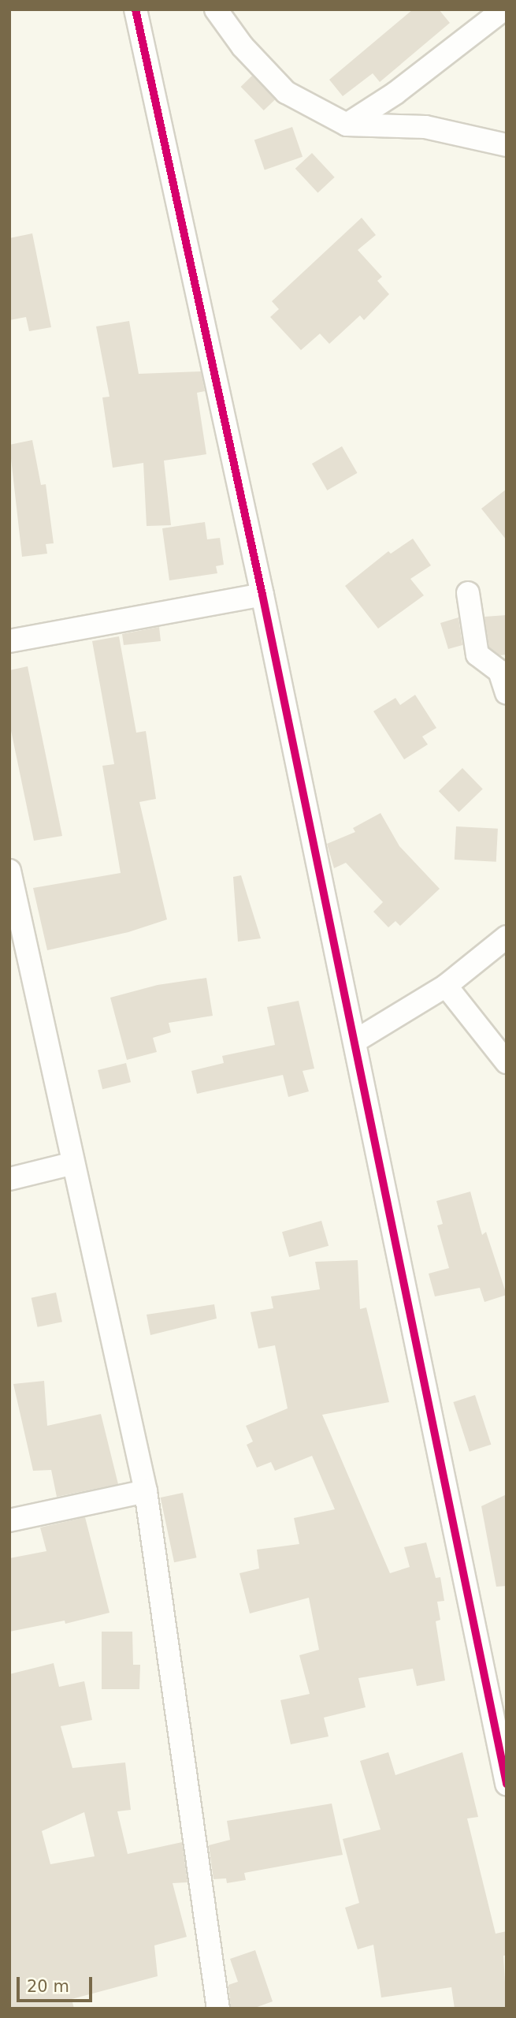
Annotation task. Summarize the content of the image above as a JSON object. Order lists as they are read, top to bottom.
{
  "scale_bar": "20 m"
}
